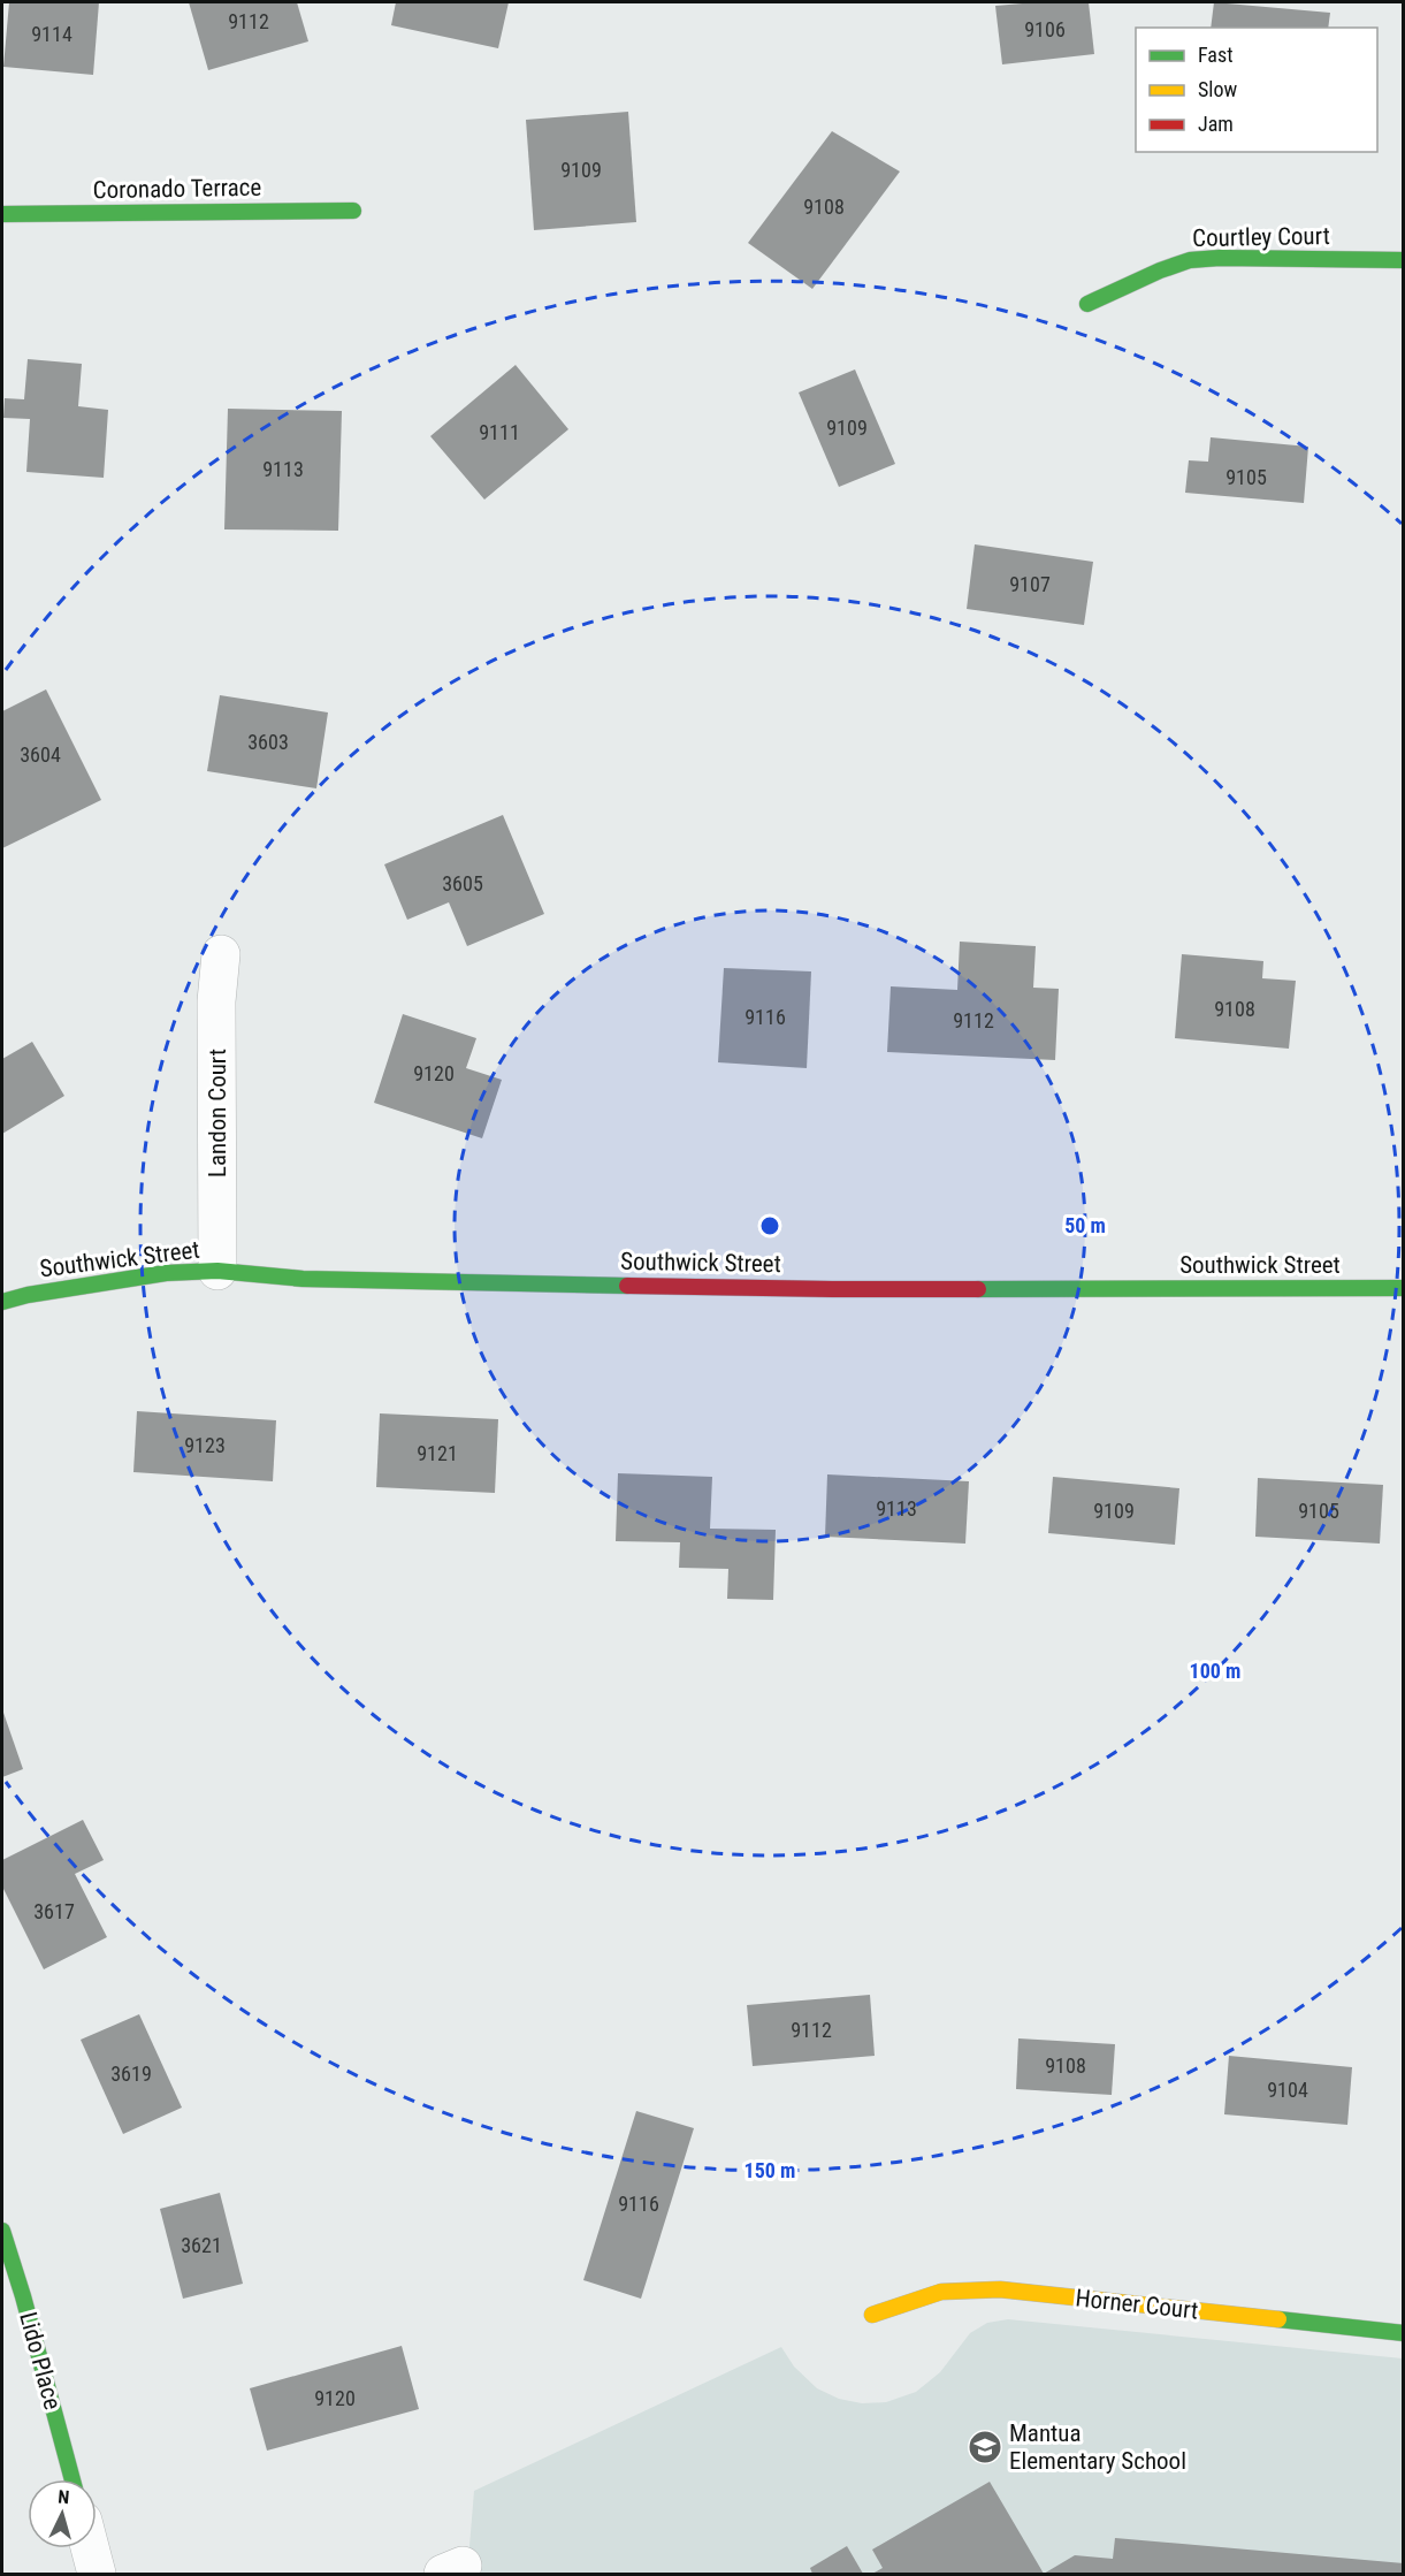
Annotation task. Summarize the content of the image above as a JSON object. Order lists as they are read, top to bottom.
{
  "streets": {
    "street": [
      "Coronado Terrace",
      "Courtley Court",
      "Landon Court",
      "Southwick Street",
      "Horner Court",
      "Lido Place"
    ]
  },
  "crossings": [
    ["Landon Court", "Southwick Street"]
  ],
  "places": {
    "school or university": ["Mantua Elementary School"]
  },
  "house_numbers": [
    "9112",
    "9106",
    "9114",
    "9109",
    "9108",
    "9109",
    "9111",
    "9113",
    "9105",
    "9107",
    "3603",
    "3604",
    "3605",
    "9108",
    "9116",
    "9112",
    "9120",
    "9123",
    "9121",
    "9113",
    "9109",
    "9105",
    "3617",
    "9112",
    "9108",
    "3619",
    "9104",
    "9116",
    "3621",
    "9120"
  ],
  "legend": ["Fast", "Slow", "Jam"],
  "north": "top",
  "rings": ["50 m", "100 m", "150 m"]
}
